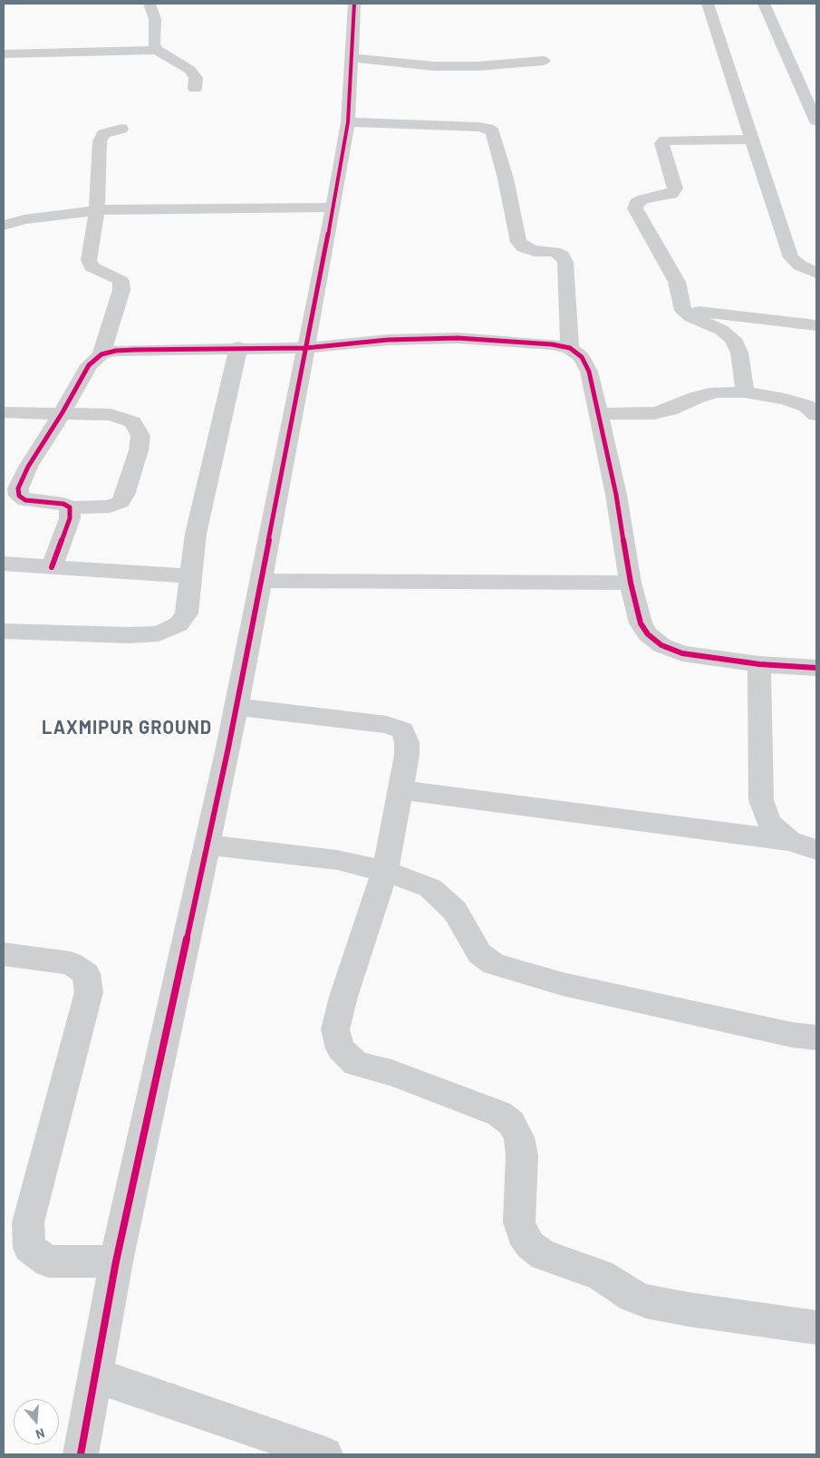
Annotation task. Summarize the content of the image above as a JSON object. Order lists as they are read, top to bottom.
{
  "districts": ["LAXMIPUR GROUND"],
  "north": "bottom"
}
